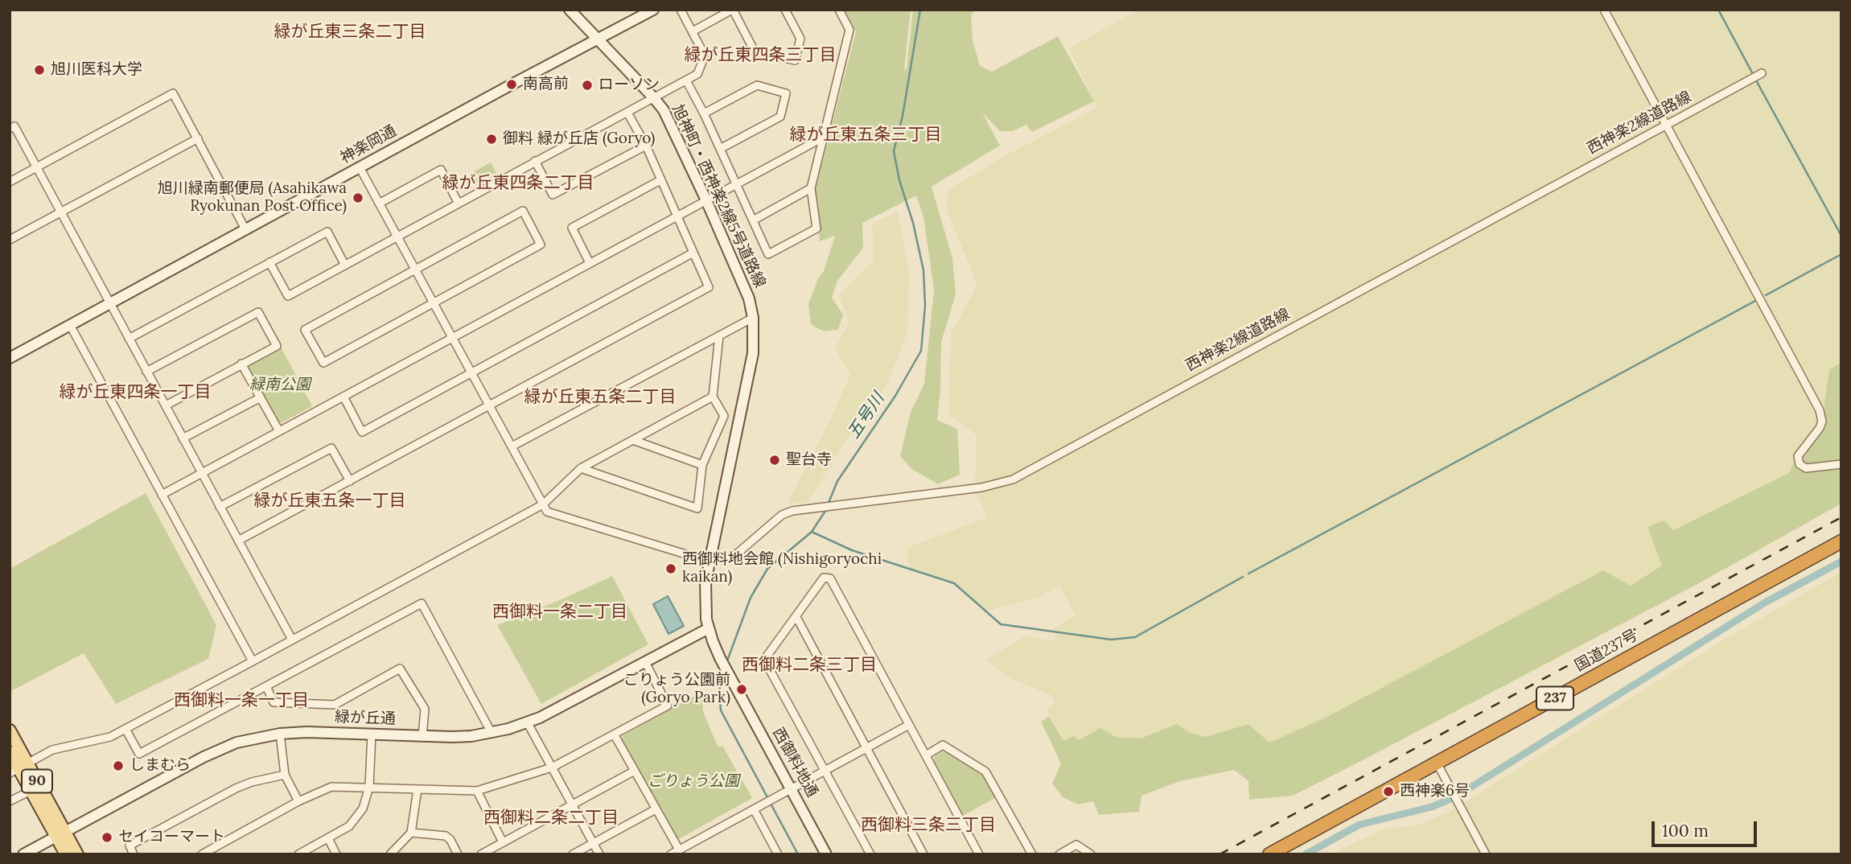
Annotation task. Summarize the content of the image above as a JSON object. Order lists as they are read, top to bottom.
{
  "streets": {
    "highway": ["国道237号", "237"],
    "main road": ["90"],
    "street": [
      "西神楽2線道路線",
      "神楽岡通",
      "旭神町・西神楽2線5号道路線",
      "緑が丘通",
      "西御料地通"
    ]
  },
  "crossings": [
    ["西神楽2線道路線", "旭神町・西神楽2線5号道路線"],
    ["神楽岡通", "旭神町・西神楽2線5号道路線"],
    ["旭神町・西神楽2線5号道路線", "緑が丘通"],
    ["旭神町・西神楽2線5号道路線", "西御料地通"],
    ["緑が丘通", "西御料地通"],
    ["緑が丘通", "90"]
  ],
  "districts": [
    "緑が丘東三条二丁目",
    "緑が丘東四条三丁目",
    "緑が丘東五条三丁目",
    "緑が丘東四条二丁目",
    "緑が丘東四条一丁目",
    "緑が丘東五条二丁目",
    "緑が丘東五条一丁目",
    "西御料一条二丁目",
    "西御料二条三丁目",
    "西御料一条一丁目",
    "西御料二条二丁目",
    "西御料三条三丁目"
  ],
  "water": ["五号川"],
  "parks": ["緑南公園", "ごりょう公園"],
  "places": [
    "旭川医科大学",
    "南高前",
    "ローソン",
    "御料 緑が丘店 (Goryo)",
    "旭川緑南郵便局 (Asahikawa Ryokunan Post Office)",
    "聖台寺",
    "西御料地会館 (Nishigoryochi kaikan)",
    "ごりょう公園前 (Goryo Park)",
    "しまむら",
    "西神楽6号",
    "セイコーマート"
  ],
  "scale_bar": "100 m"
}
